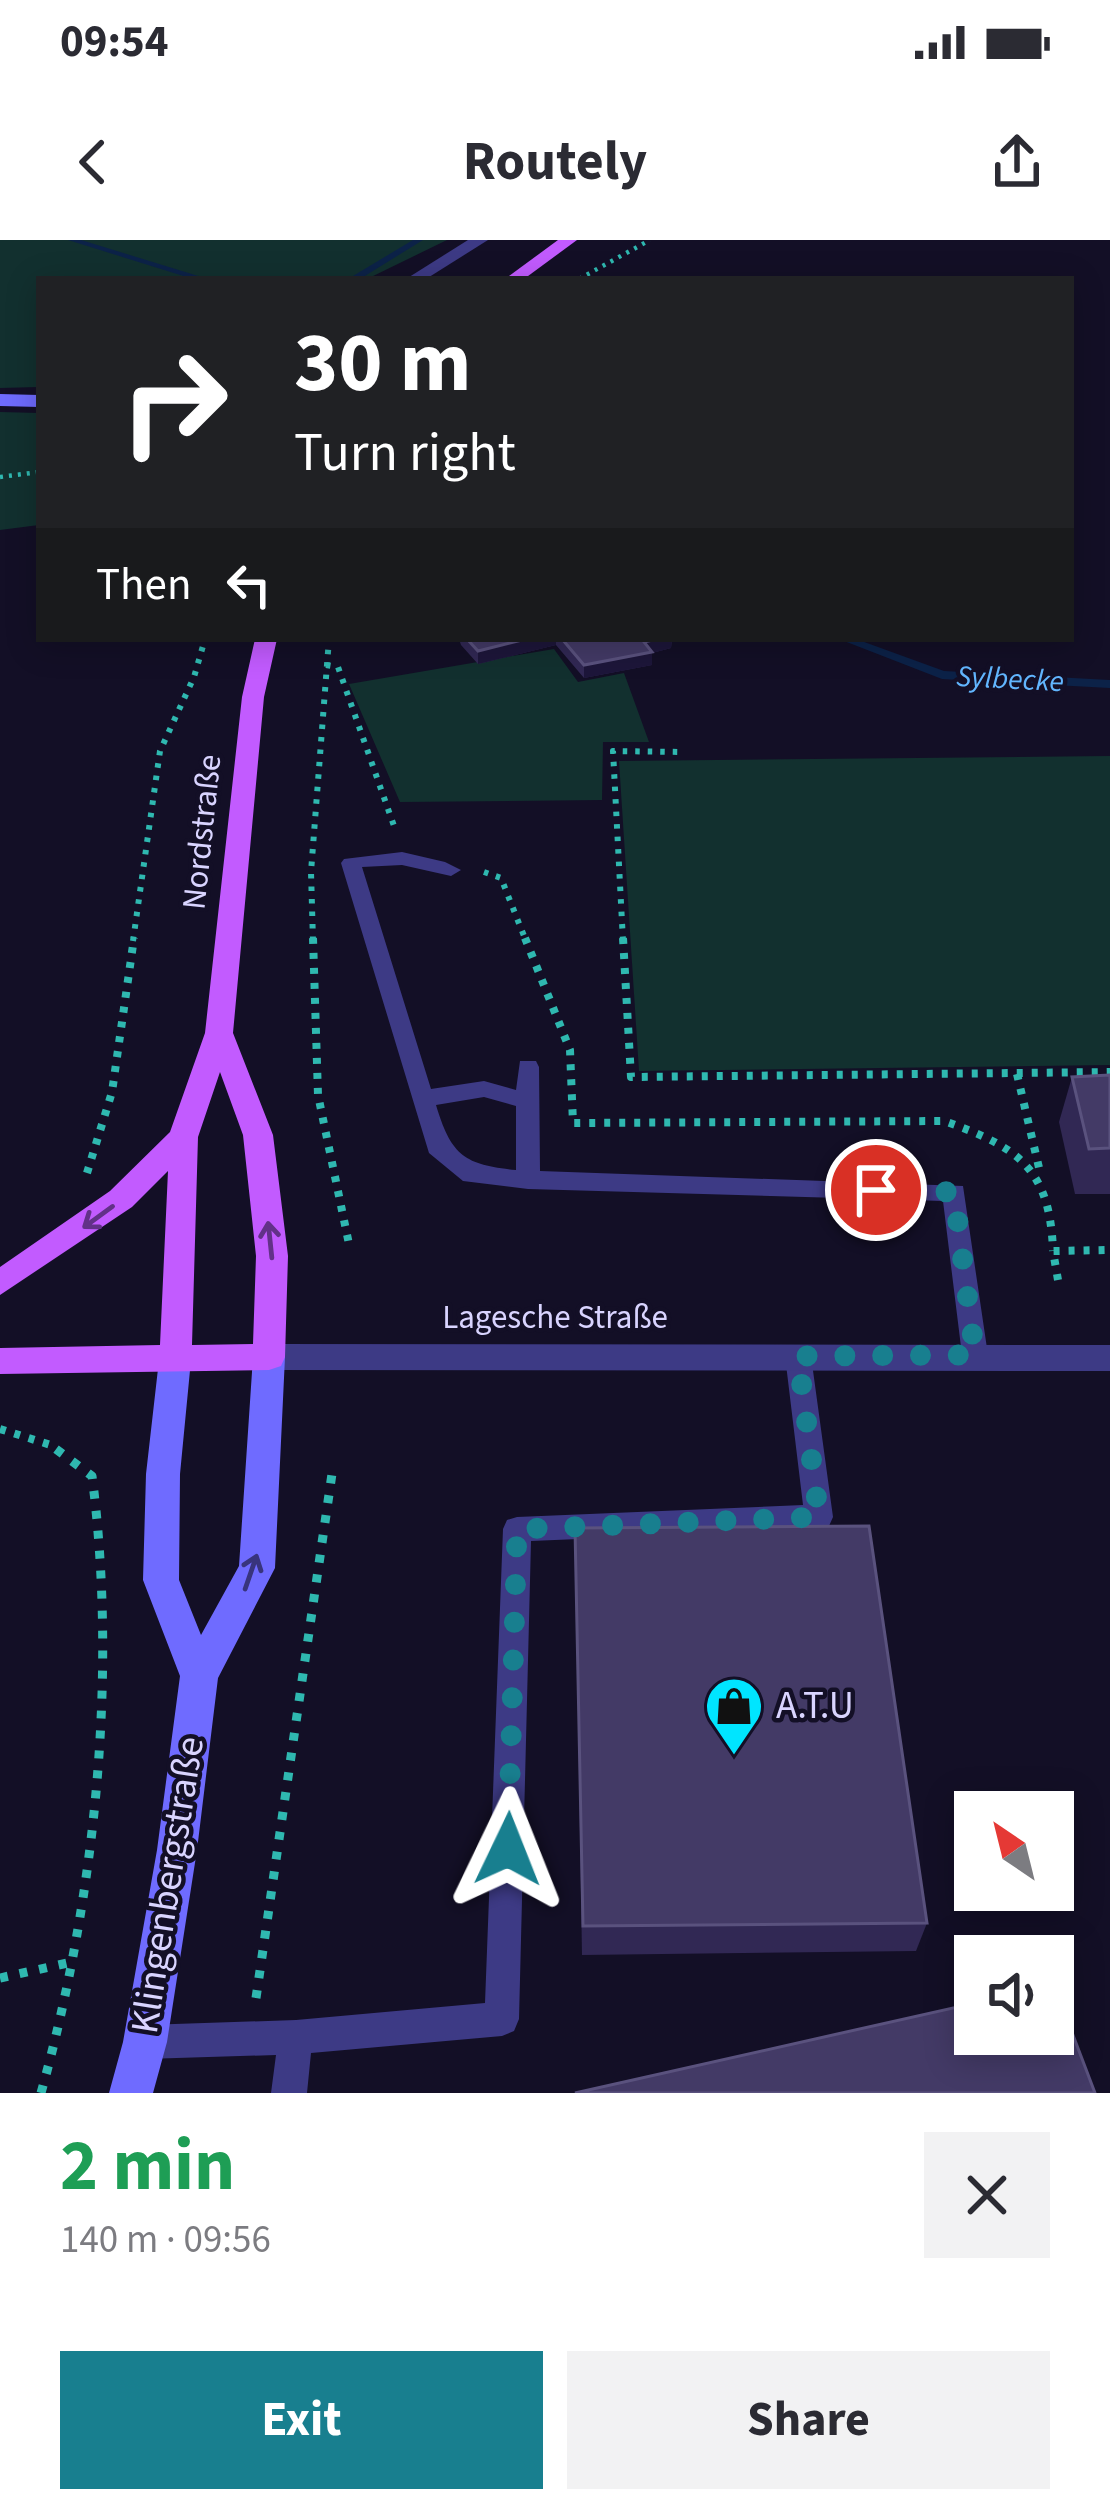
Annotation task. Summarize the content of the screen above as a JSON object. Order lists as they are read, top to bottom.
{
  "streets": {
    "main road": ["Nordstraße", "Lagesche Straße", "Klingenbergstraße"]
  },
  "crossings": [
    ["Nordstraße", "Lagesche Straße"],
    ["Nordstraße", "Klingenbergstraße"],
    ["Lagesche Straße", "Klingenbergstraße"]
  ],
  "water": ["Sylbecke"],
  "places": {
    "shop": ["A.T.U"]
  },
  "north": "top left",
  "page": {
    "status": "09:54",
    "header": "Routely",
    "turn": ["30 m", "Turn right"],
    "then": "Then",
    "heading": ["2 min", "140 m · 09:56"],
    "buttons": ["Exit", "Share"]
  }
}
